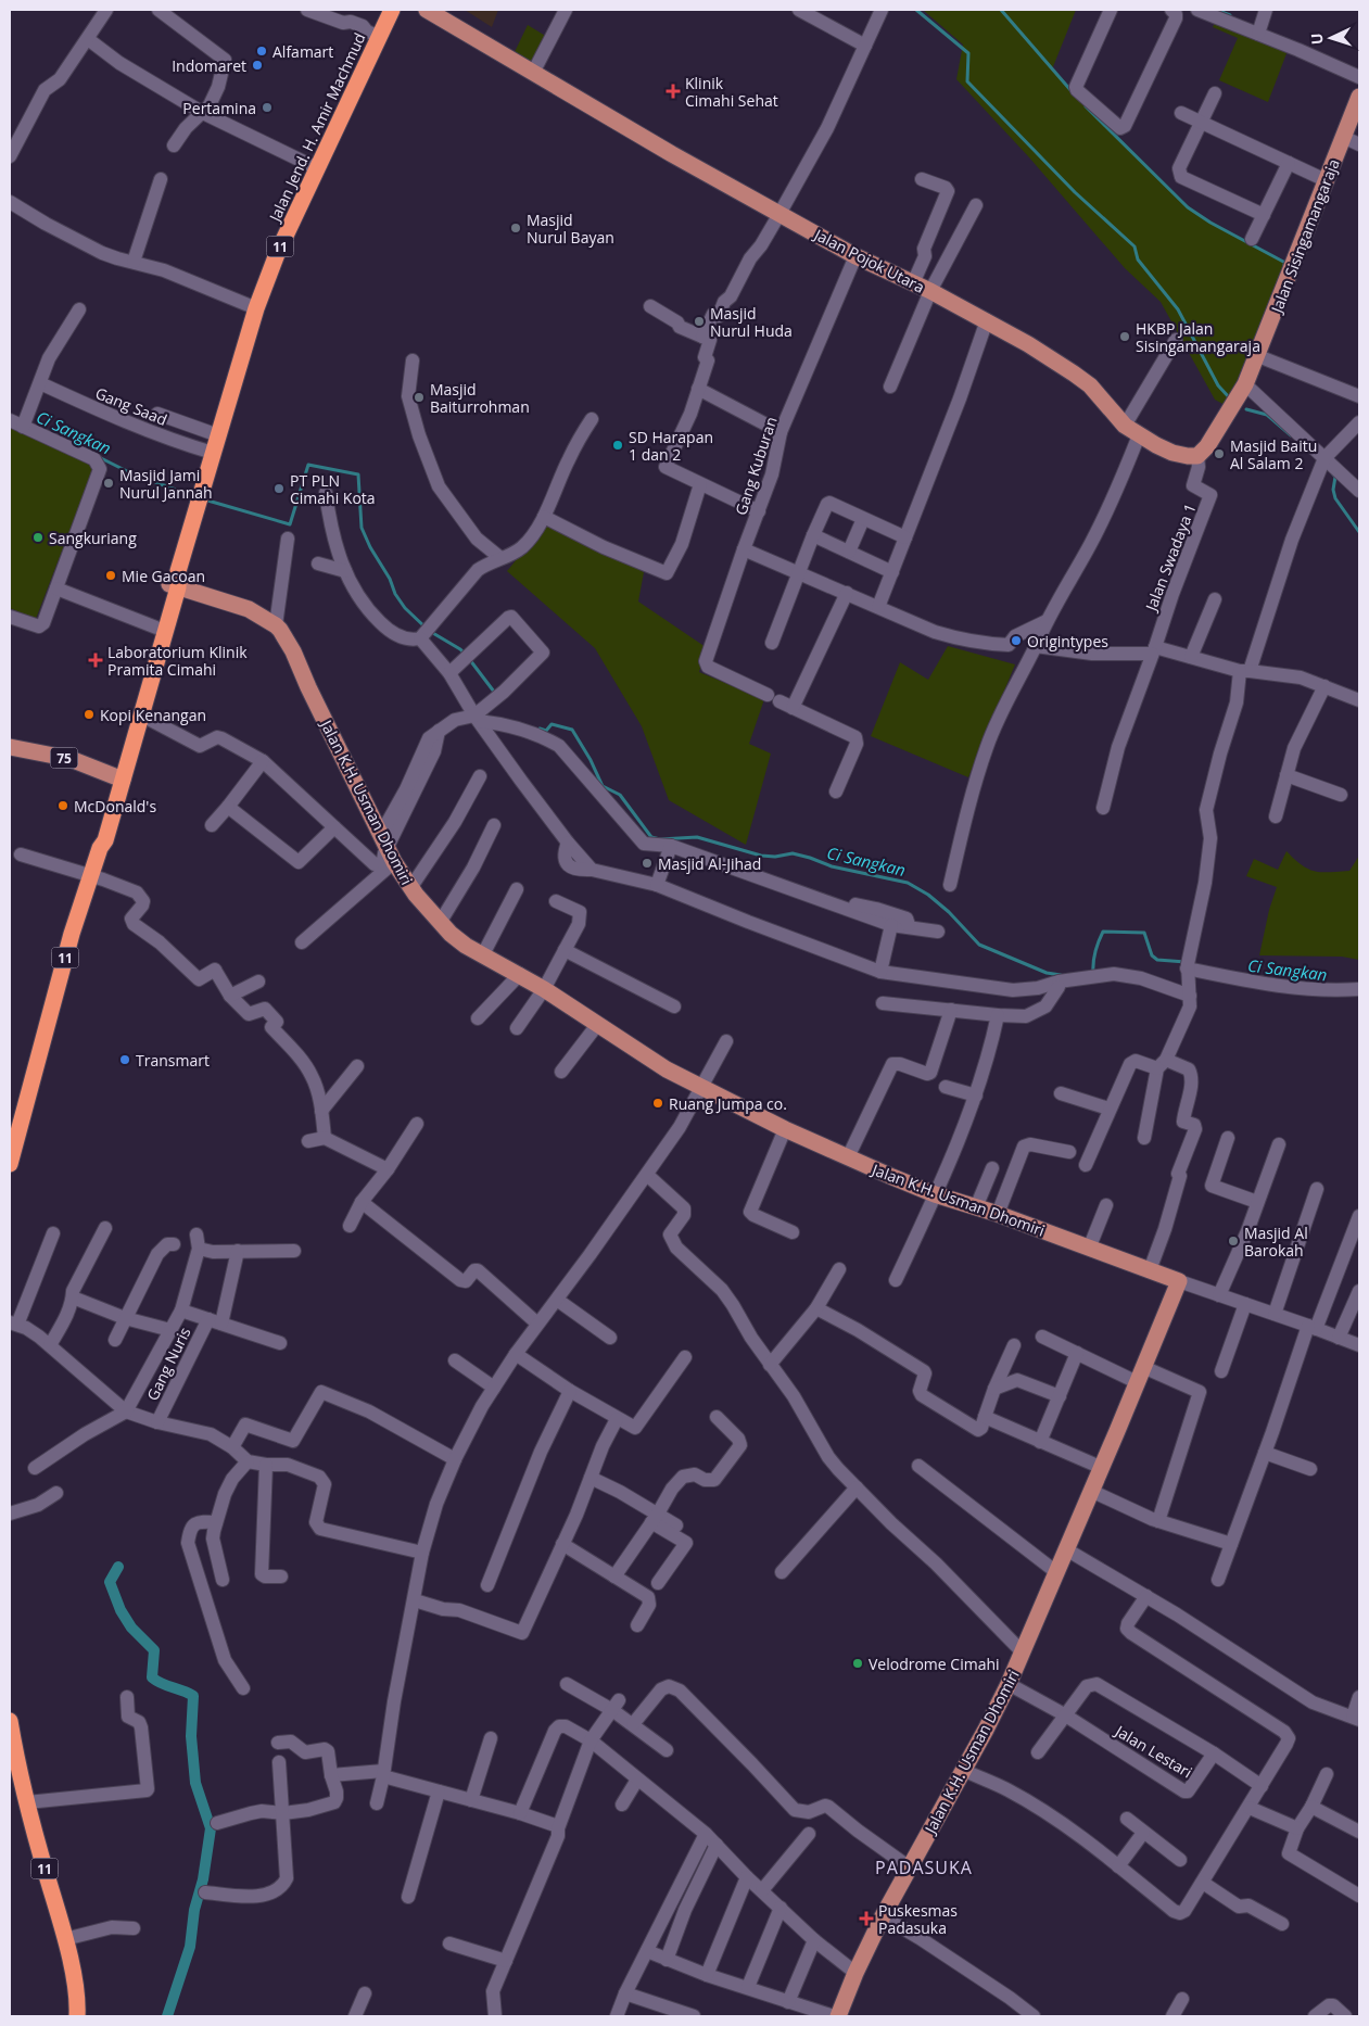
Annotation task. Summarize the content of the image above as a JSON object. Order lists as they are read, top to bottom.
{
  "streets": {
    "highway": ["Jalan Jend. H. Amir Machmud", "11"],
    "main road": [
      "Jalan Sisingamangaraja",
      "Jalan Pojok Utara",
      "75",
      "Jalan K.H. Usman Dhomiri"
    ],
    "street": [
      "Gang Saad",
      "Gang Kuburan",
      "Jalan Swadaya 1",
      "Gang Nuris",
      "Jalan Lestari"
    ]
  },
  "crossings": [
    ["Jalan Jend. H. Amir Machmud", "Gang Saad"],
    ["Jalan Jend. H. Amir Machmud", "75"],
    ["Jalan Jend. H. Amir Machmud", "Jalan K.H. Usman Dhomiri"],
    ["Jalan Sisingamangaraja", "Jalan Pojok Utara"],
    ["Jalan Sisingamangaraja", "Jalan Swadaya 1"],
    ["Jalan Pojok Utara", "Gang Kuburan"],
    ["Jalan Pojok Utara", "Jalan Swadaya 1"]
  ],
  "districts": ["PADASUKA"],
  "water": ["Ci Sangkan"],
  "places": {
    "other": [
      "Alfamart",
      "Indomaret",
      "Pertamina",
      "Masjid Nurul Bayan",
      "Masjid Nurul Huda",
      "HKBP Jalan Sisingamangaraja",
      "Masjid Baiturrohman",
      "SD Harapan 1 dan 2",
      "Masjid Baitu Al Salam 2",
      "Masjid Jami Nurul Jannah",
      "PT PLN Cimahi Kota",
      "Sangkuriang",
      "Mie Gacoan",
      "Origintypes",
      "Kopi Kenangan",
      "McDonald's",
      "Masjid Al-Jihad",
      "Transmart",
      "Ruang Jumpa co.",
      "Masjid Al Barokah",
      "Velodrome Cimahi"
    ],
    "health": ["Klinik Cimahi Sehat", "Laboratorium Klinik Pramita Cimahi", "Puskesmas Padasuka"]
  },
  "north": "left"
}
